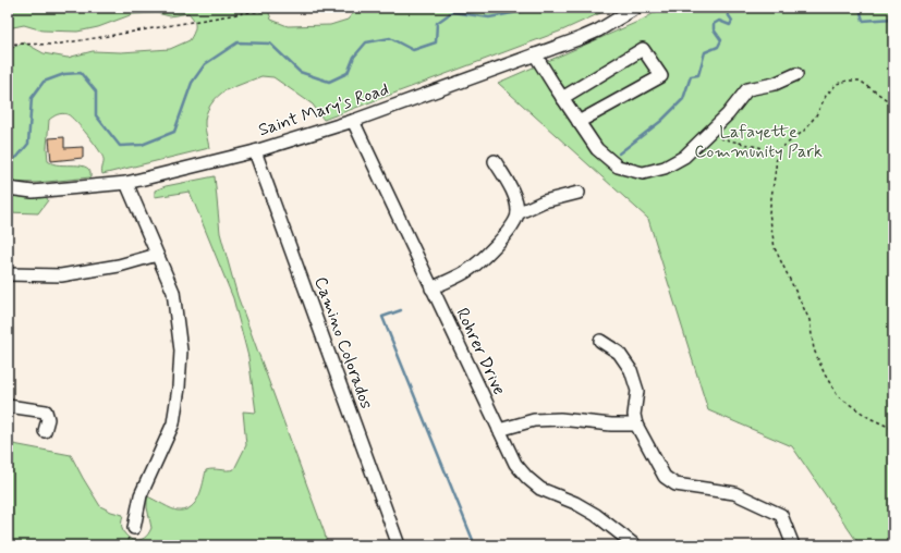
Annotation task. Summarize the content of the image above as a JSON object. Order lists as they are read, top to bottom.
{
  "streets": {
    "street": ["Saint Mary's Road", "Camino Colorados", "Rohrer Drive"]
  },
  "crossings": [
    ["Saint Mary's Road", "Camino Colorados"],
    ["Saint Mary's Road", "Rohrer Drive"]
  ],
  "parks": ["Lafayette Community Park"]
}
